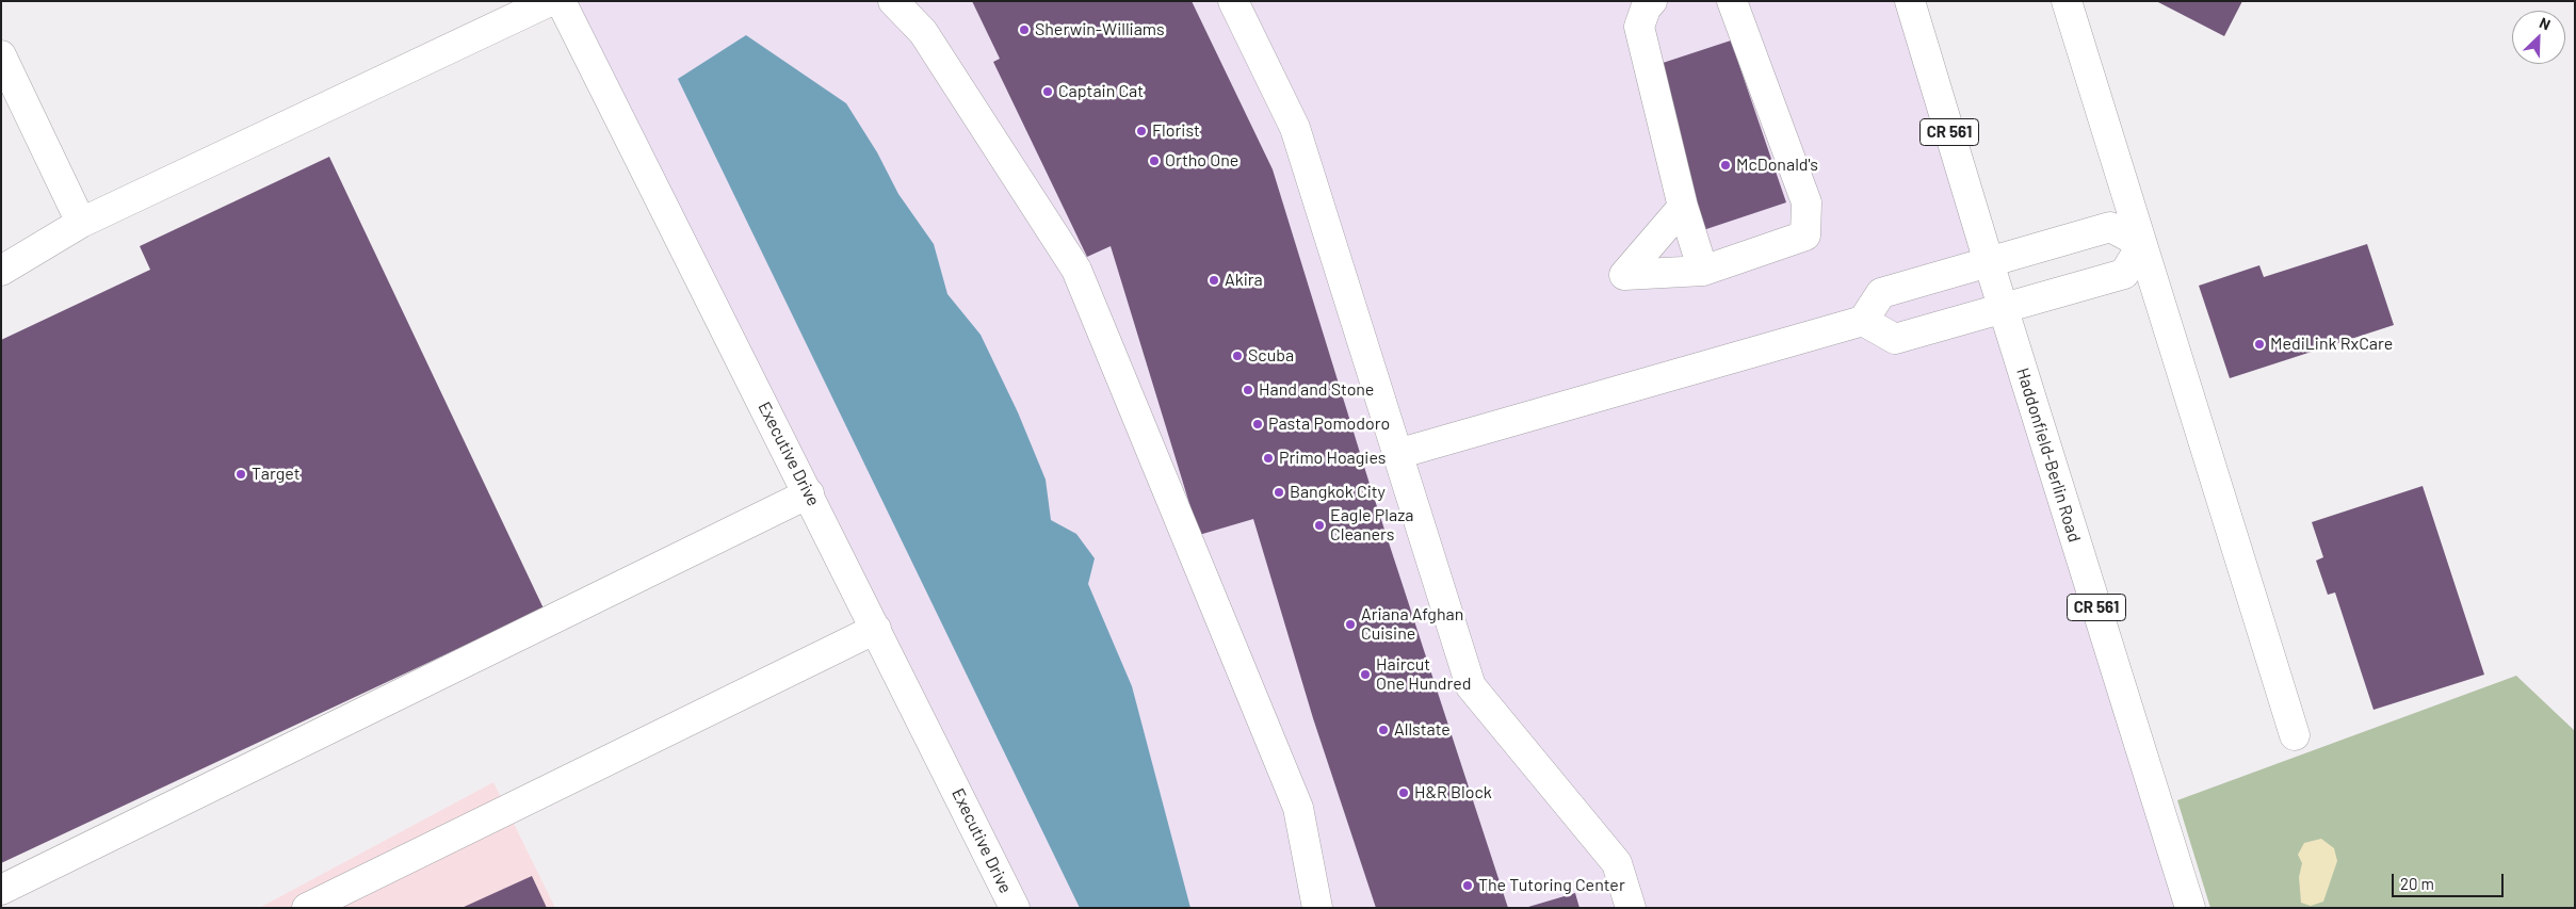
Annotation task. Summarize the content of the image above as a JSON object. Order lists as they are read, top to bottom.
{
  "streets": {
    "street": ["CR 561", "Executive Drive", "Haddonfield-Berlin Road"]
  },
  "places": [
    "Sherwin-Williams",
    "Captain Cat",
    "Florist",
    "Ortho One",
    "McDonald's",
    "Akira",
    "MediLink RxCare",
    "Scuba",
    "Hand and Stone",
    "Pasta Pomodoro",
    "Primo Hoagies",
    "Target",
    "Bangkok City",
    "Eagle Plaza Cleaners",
    "Ariana Afghan Cuisine",
    "Haircut One Hundred",
    "Allstate",
    "H&R Block",
    "The Tutoring Center"
  ],
  "scale_bar": "20 m",
  "north": "top right"
}
